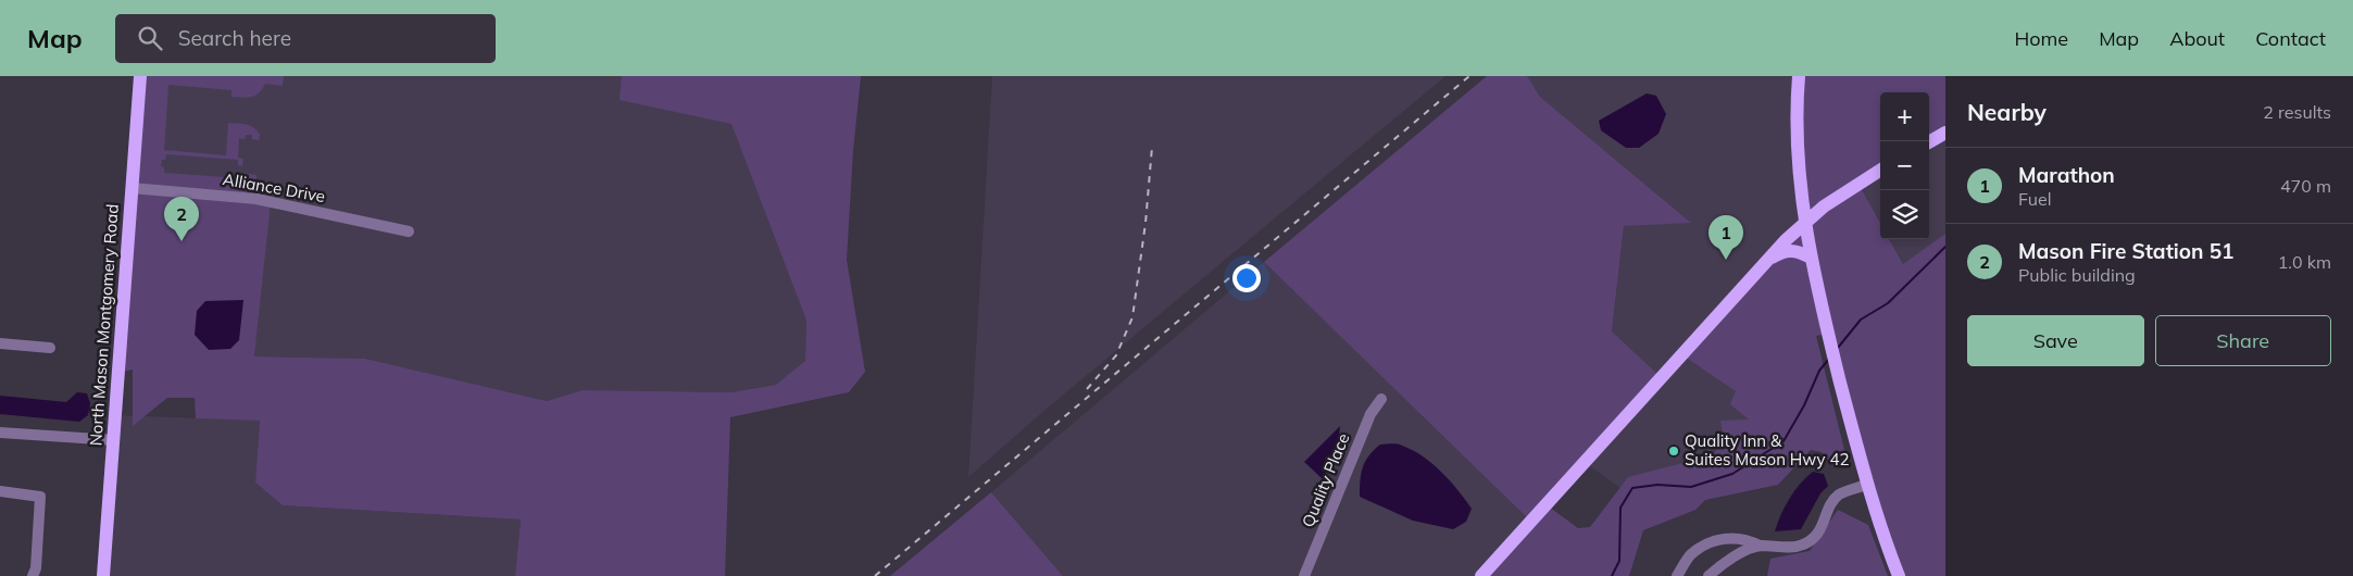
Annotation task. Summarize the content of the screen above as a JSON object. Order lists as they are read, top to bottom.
{
  "streets": {
    "main road": ["North Mason Montgomery Road"],
    "street": ["Alliance Drive", "Quality Place"]
  },
  "crossings": [
    ["Alliance Drive", "North Mason Montgomery Road"]
  ],
  "places": ["Quality Inn & Suites Mason Hwy 42"],
  "page": {
    "header": "Map",
    "search": "Search here",
    "nav": [
      "Home",
      "Map",
      "About",
      "Contact"
    ],
    "heading": ["Nearby", "2 results"],
    "map_buttons": ["+", "−"],
    "list": [
      {
        "mark": "1",
        "name": "Marathon",
        "note": "Fuel",
        "value": "470 m"
      },
      {
        "mark": "2",
        "name": "Mason Fire Station 51",
        "note": "Public building",
        "value": "1.0 km"
      }
    ],
    "pins": ["2", "1"],
    "buttons": ["Save", "Share"]
  }
}
